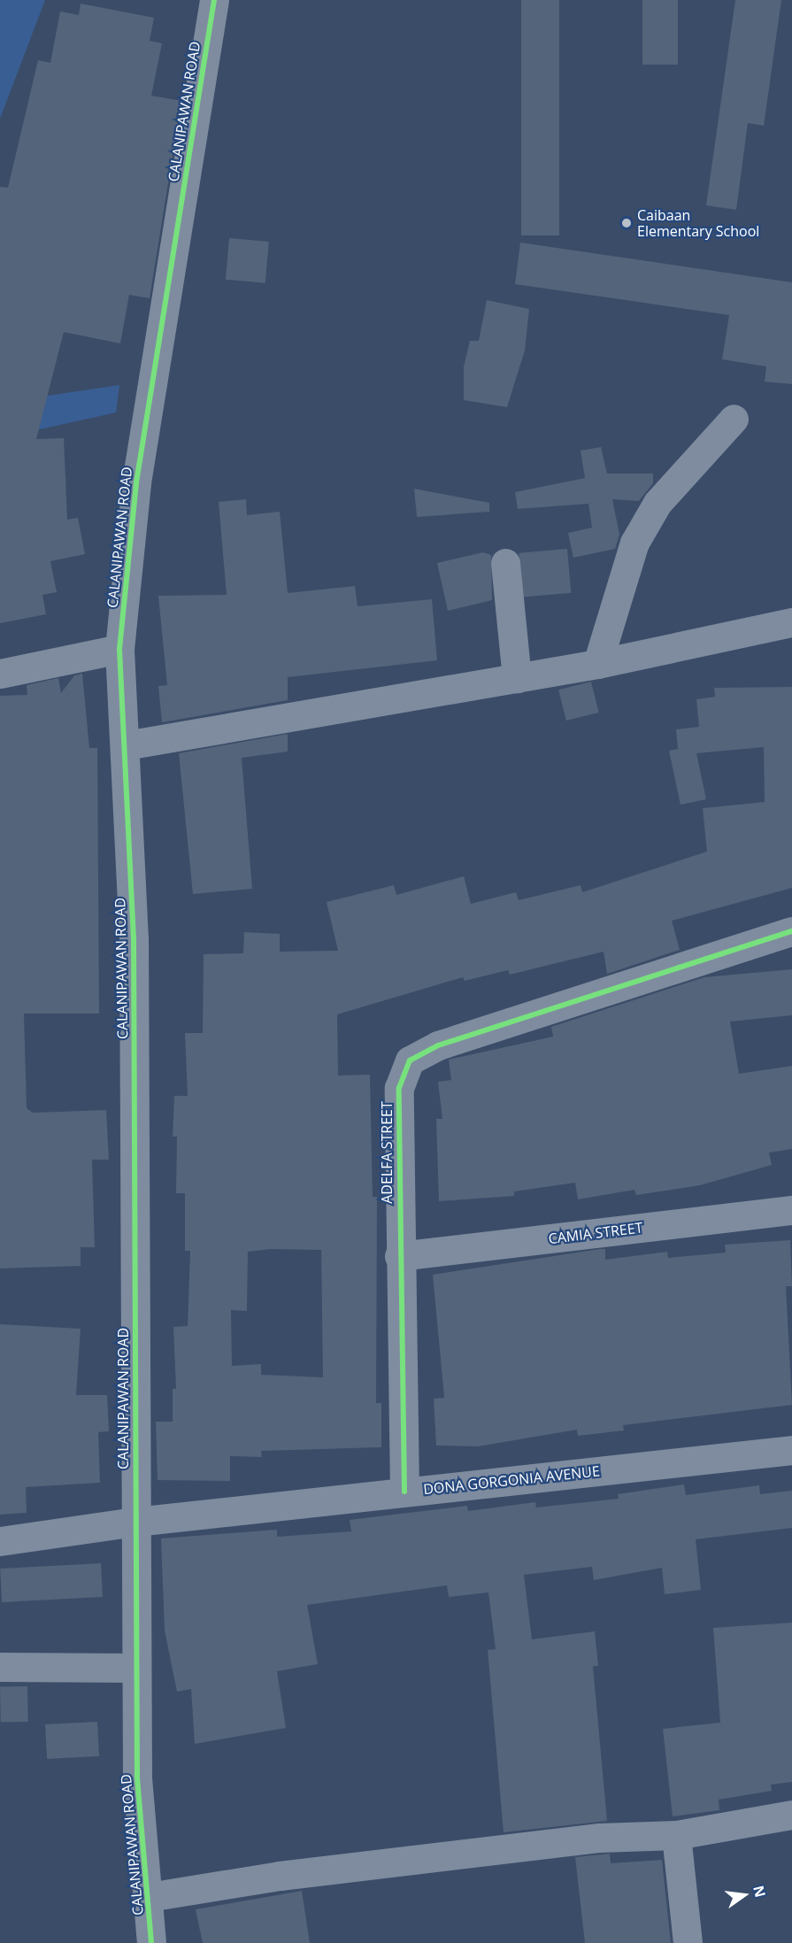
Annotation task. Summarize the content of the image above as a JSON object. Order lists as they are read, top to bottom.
{
  "streets": {
    "street": [
      "CALANIPAWAN ROAD",
      "ADELFA STREET",
      "CAMIA STREET",
      "DONA GORGONIA AVENUE"
    ]
  },
  "crossings": [
    ["CALANIPAWAN ROAD", "DONA GORGONIA AVENUE"],
    ["ADELFA STREET", "CAMIA STREET"],
    ["ADELFA STREET", "DONA GORGONIA AVENUE"]
  ],
  "places": ["Caibaan Elementary School"],
  "north": "right"
}
